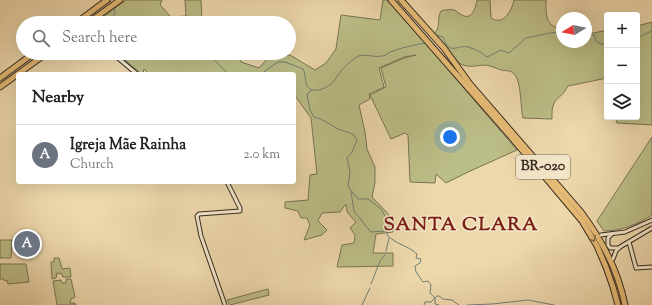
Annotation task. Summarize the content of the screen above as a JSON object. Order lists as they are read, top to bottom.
{
  "streets": {
    "highway": ["BR-020"]
  },
  "districts": ["SANTA CLARA"],
  "north": "left",
  "page": {
    "map_buttons": ["+", "−"],
    "search": "Search here",
    "heading": "Nearby",
    "list": [
      {
        "mark": "A",
        "name": "Igreja Mãe Rainha",
        "note": "Church",
        "value": "2.0 km"
      }
    ],
    "pins": "A"
  }
}
